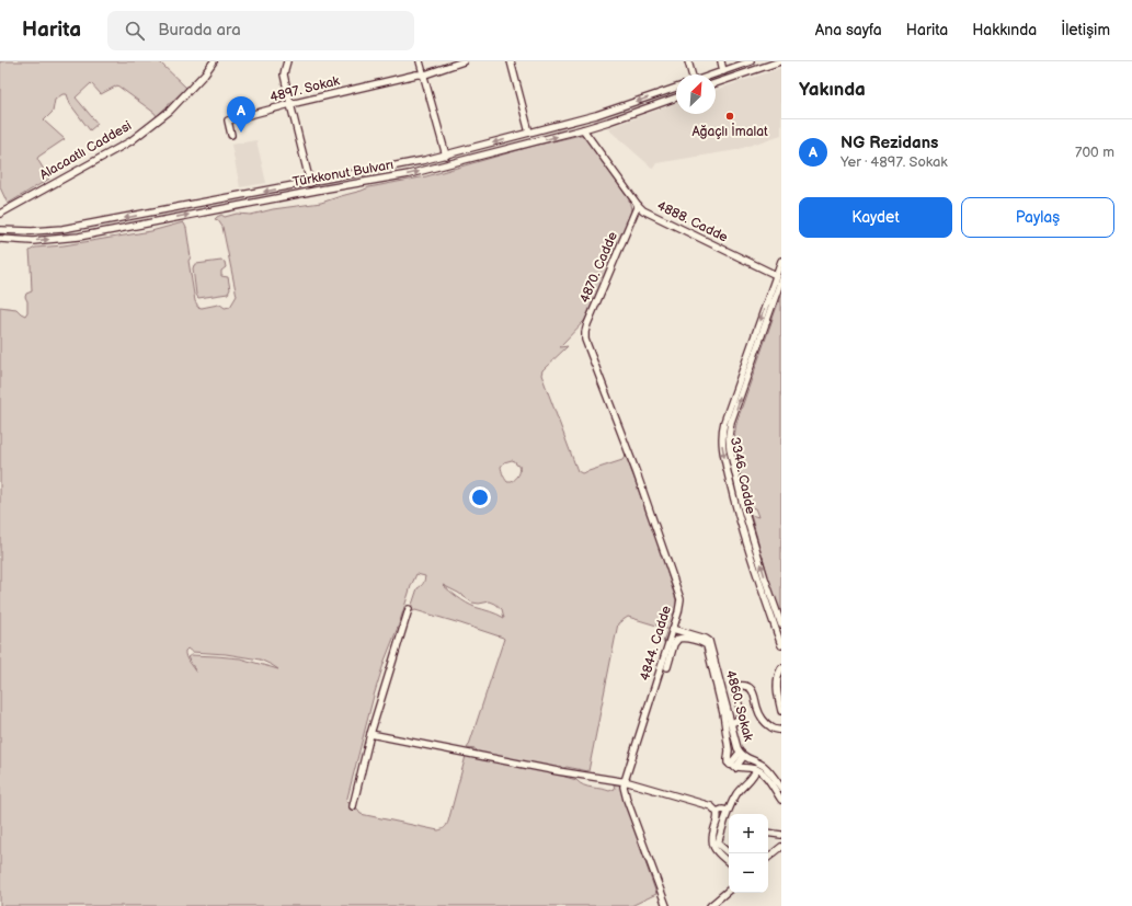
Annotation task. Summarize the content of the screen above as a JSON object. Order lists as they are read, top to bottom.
{
  "streets": {
    "street": [
      "4897. Sokak",
      "Alacaatlı Caddesi",
      "Türkkonut Bulvarı",
      "4888. Cadde",
      "4870. Cadde",
      "3346. Cadde",
      "4844. Cadde",
      "4860. Sokak"
    ]
  },
  "crossings": [
    ["Türkkonut Bulvarı", "4888. Cadde"],
    ["4888. Cadde", "4870. Cadde"],
    ["4888. Cadde", "3346. Cadde"],
    ["4870. Cadde", "4844. Cadde"],
    ["4844. Cadde", "4860. Sokak"]
  ],
  "places": ["Ağaçlı İmalat"],
  "north": "top right",
  "page": {
    "header": "Harita",
    "search": "Burada ara",
    "nav": [
      "Ana sayfa",
      "Harita",
      "Hakkında",
      "İletişim"
    ],
    "heading": "Yakında",
    "pins": "A",
    "list": [
      {
        "mark": "A",
        "name": "NG Rezidans",
        "note": "Yer · 4897. Sokak",
        "value": "700 m"
      }
    ],
    "buttons": ["Kaydet", "Paylaş"],
    "map_buttons": ["+", "−"]
  }
}
